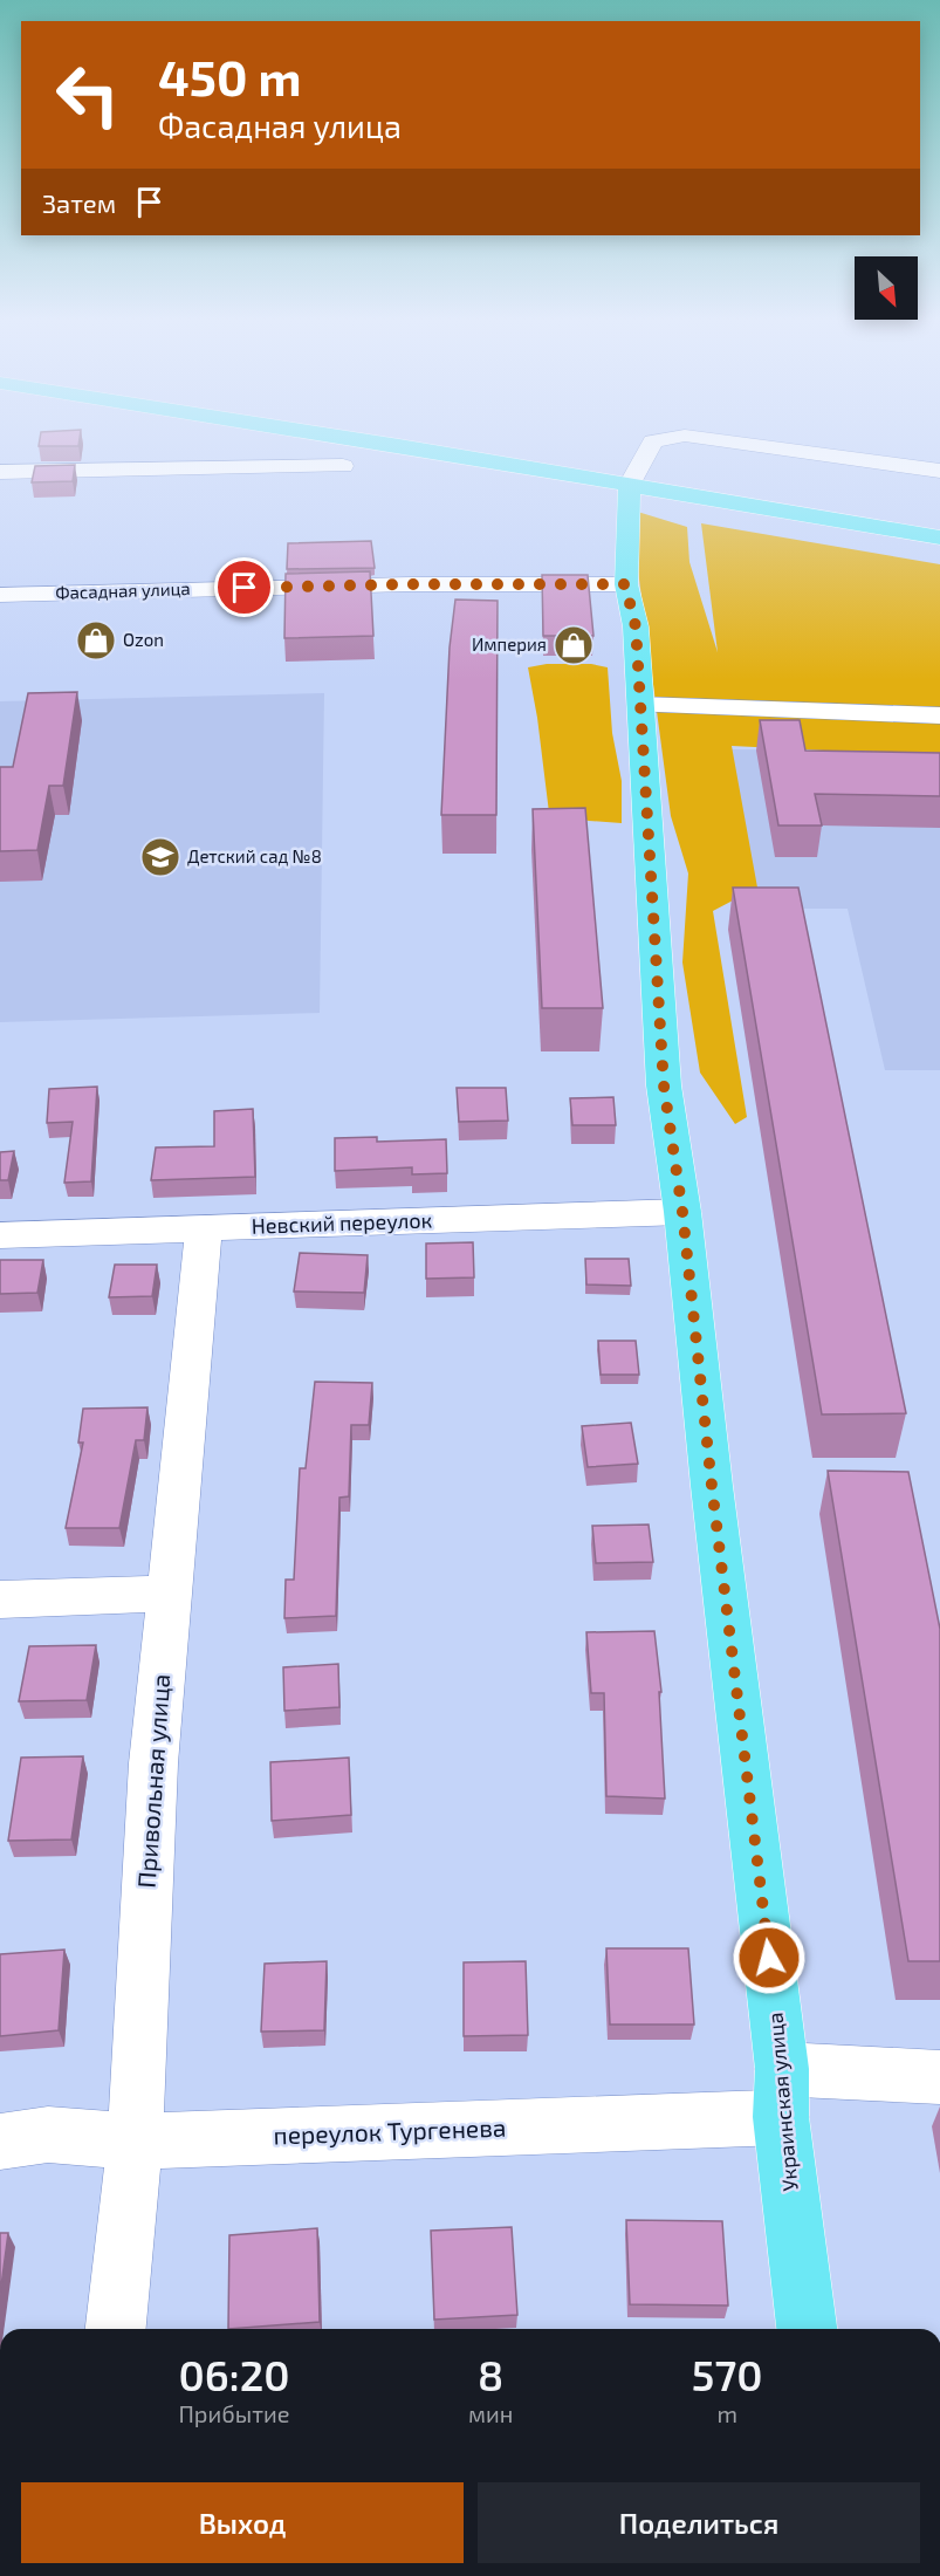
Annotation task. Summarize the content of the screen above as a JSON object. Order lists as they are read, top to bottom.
{
  "streets": {
    "main road": ["Украинская улица"],
    "street": [
      "Фасадная улица",
      "Невский переулок",
      "Привольная улица",
      "переулок Тургенева"
    ]
  },
  "crossings": [
    ["Фасадная улица", "Украинская улица"],
    ["Невский переулок", "Привольная улица"],
    ["Невский переулок", "Украинская улица"],
    ["Привольная улица", "переулок Тургенева"],
    ["Украинская улица", "переулок Тургенева"]
  ],
  "places": {
    "shop": ["Ozon", "Империя"],
    "school or university": ["Детский сад №8"]
  },
  "north": "bottom right",
  "page": {
    "turn": ["450 m", "Фасадная улица"],
    "then": "Затем",
    "eta": [
      "06:20",
      "Прибытие",
      "8",
      "мин",
      "570",
      "m"
    ],
    "buttons": ["Выход", "Поделиться"]
  }
}
